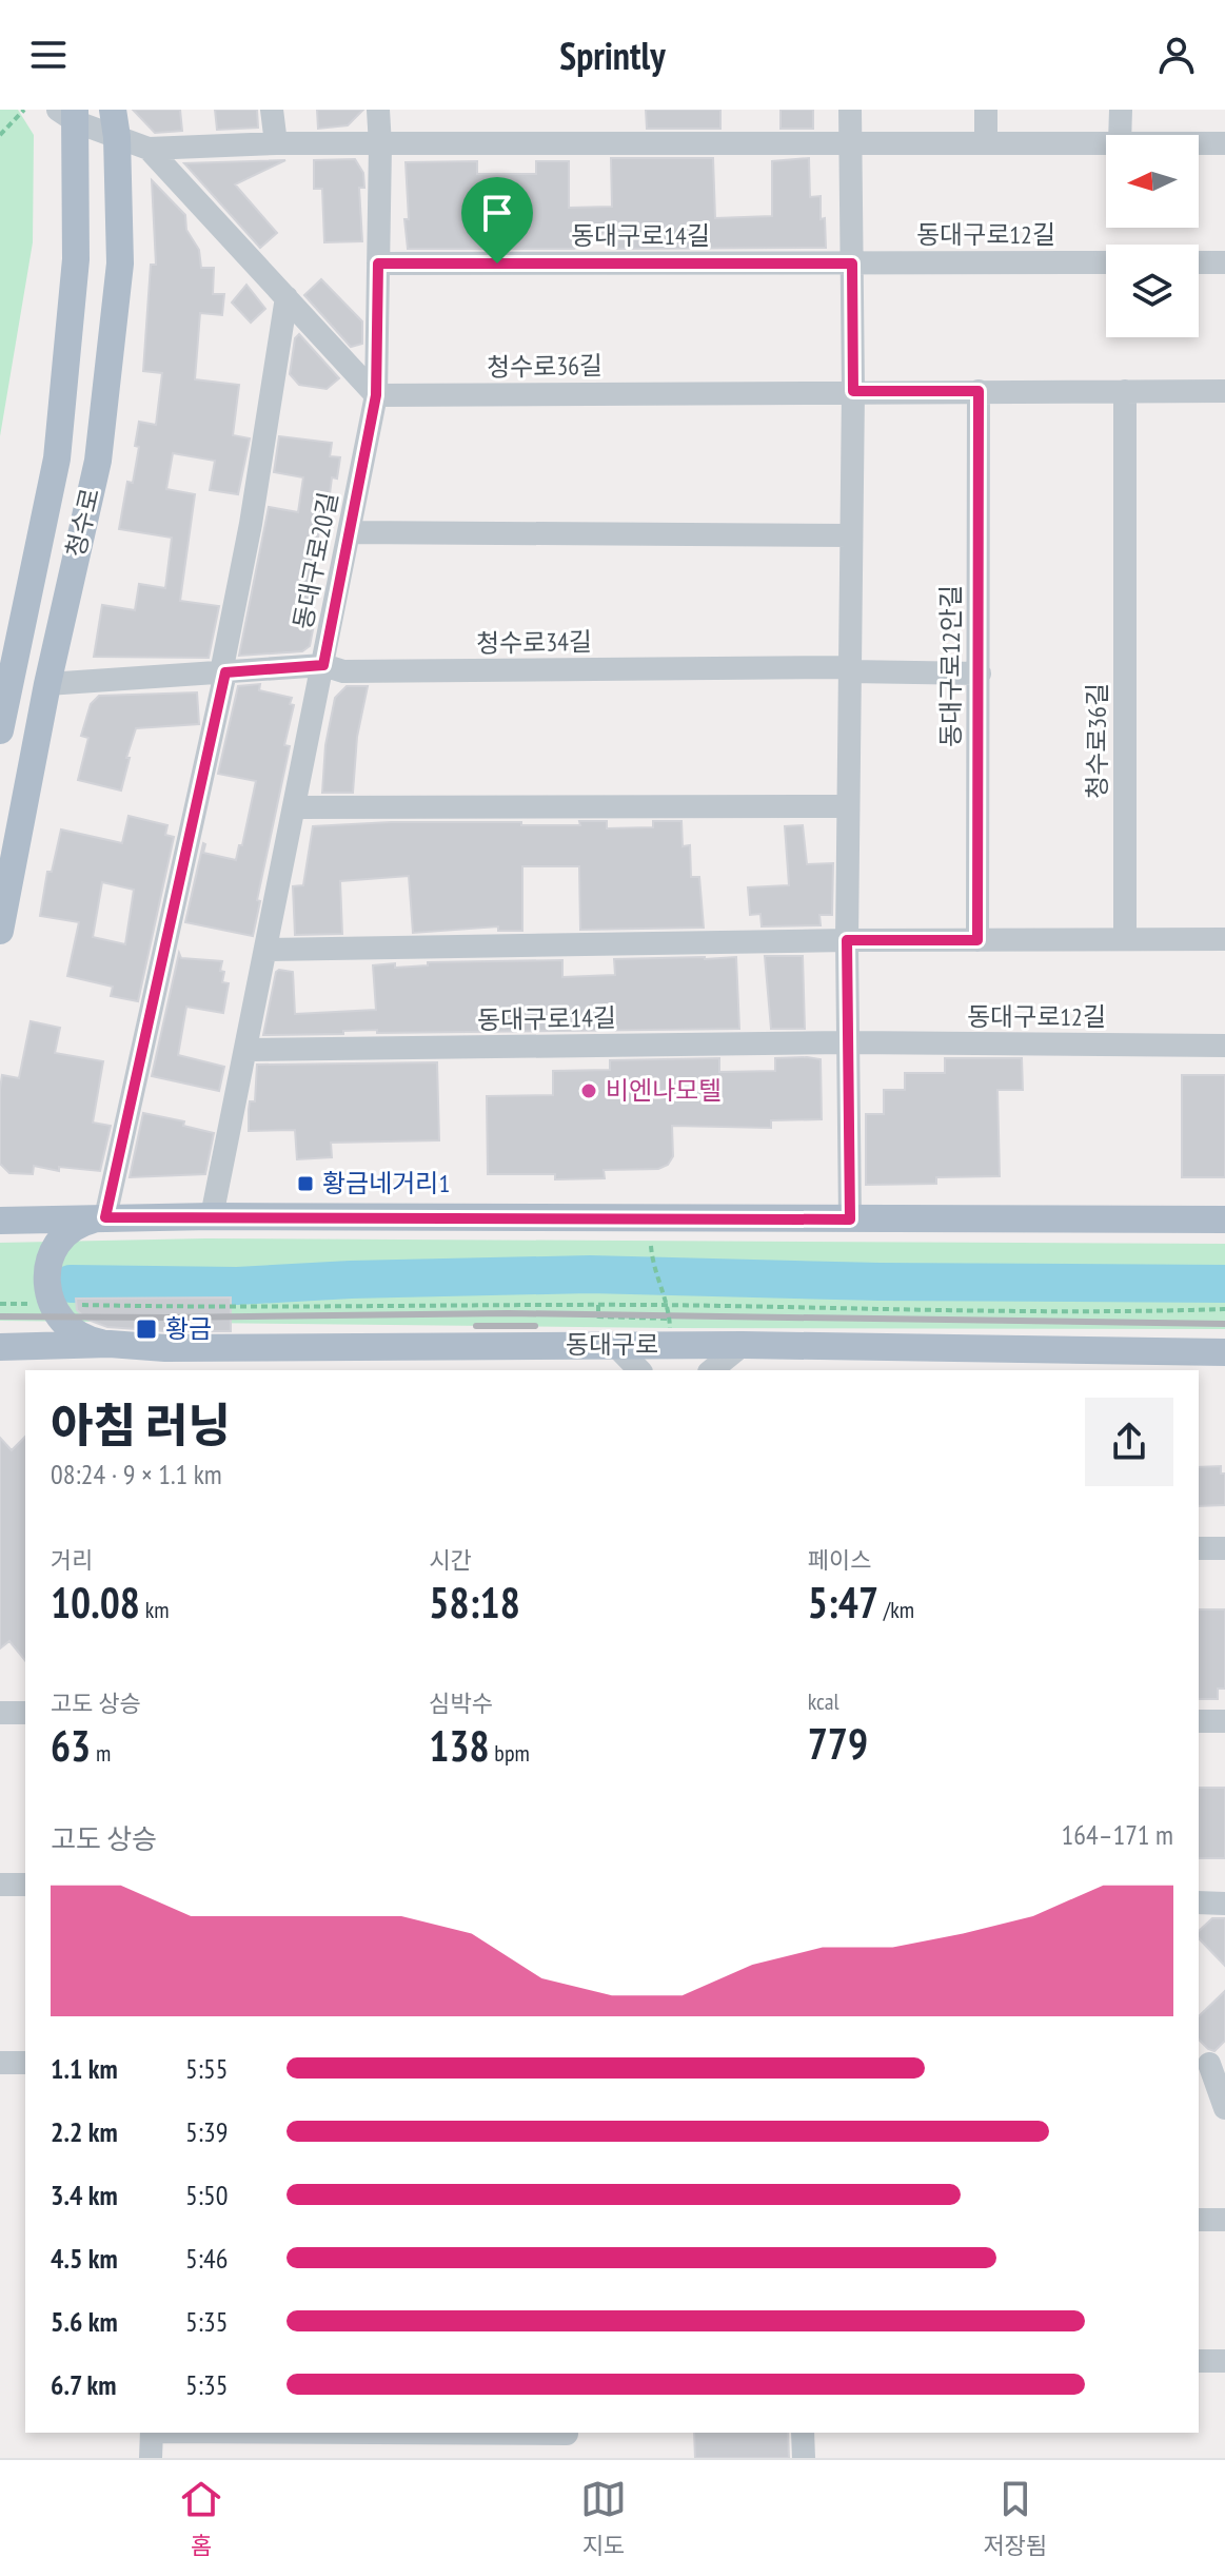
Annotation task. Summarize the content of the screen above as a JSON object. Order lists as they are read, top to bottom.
{
  "streets": {
    "main road": ["청수로", "동대구로"],
    "street": [
      "동대구로12길",
      "동대구로14길",
      "청수로36길",
      "동대구로20길",
      "청수로34길",
      "동대구로12안길"
    ]
  },
  "crossings": [
    ["동대구로12길", "동대구로14길"],
    ["동대구로14길", "동대구로20길"],
    ["청수로36길", "동대구로20길"],
    ["청수로36길", "동대구로12안길"],
    ["청수로", "청수로34길"],
    ["동대구로20길", "청수로34길"]
  ],
  "places": {
    "other": ["비엔나모텔"],
    "transit": ["황금네거리1", "황금"]
  },
  "north": "left",
  "page": {
    "header": "Sprintly",
    "heading": ["아침 러닝", "08:24 · 9 × 1.1 km"],
    "stats": [
      ["거리", "10.08 km"],
      ["시간", "58:18"],
      ["페이스", "5:47 /km"],
      ["고도 상승", "63 m"],
      ["심박수", "138 bpm"],
      ["kcal", "779"]
    ],
    "chart": ["고도 상승", "164–171 m"],
    "list": [
      {
        "name": "1.1 km",
        "note": "5:55"
      },
      {
        "name": "2.2 km",
        "note": "5:39"
      },
      {
        "name": "3.4 km",
        "note": "5:50"
      },
      {
        "name": "4.5 km",
        "note": "5:46"
      },
      {
        "name": "5.6 km",
        "note": "5:35"
      },
      {
        "name": "6.7 km",
        "note": "5:35"
      }
    ],
    "tabs": ["홈", "지도", "저장됨"]
  }
}
